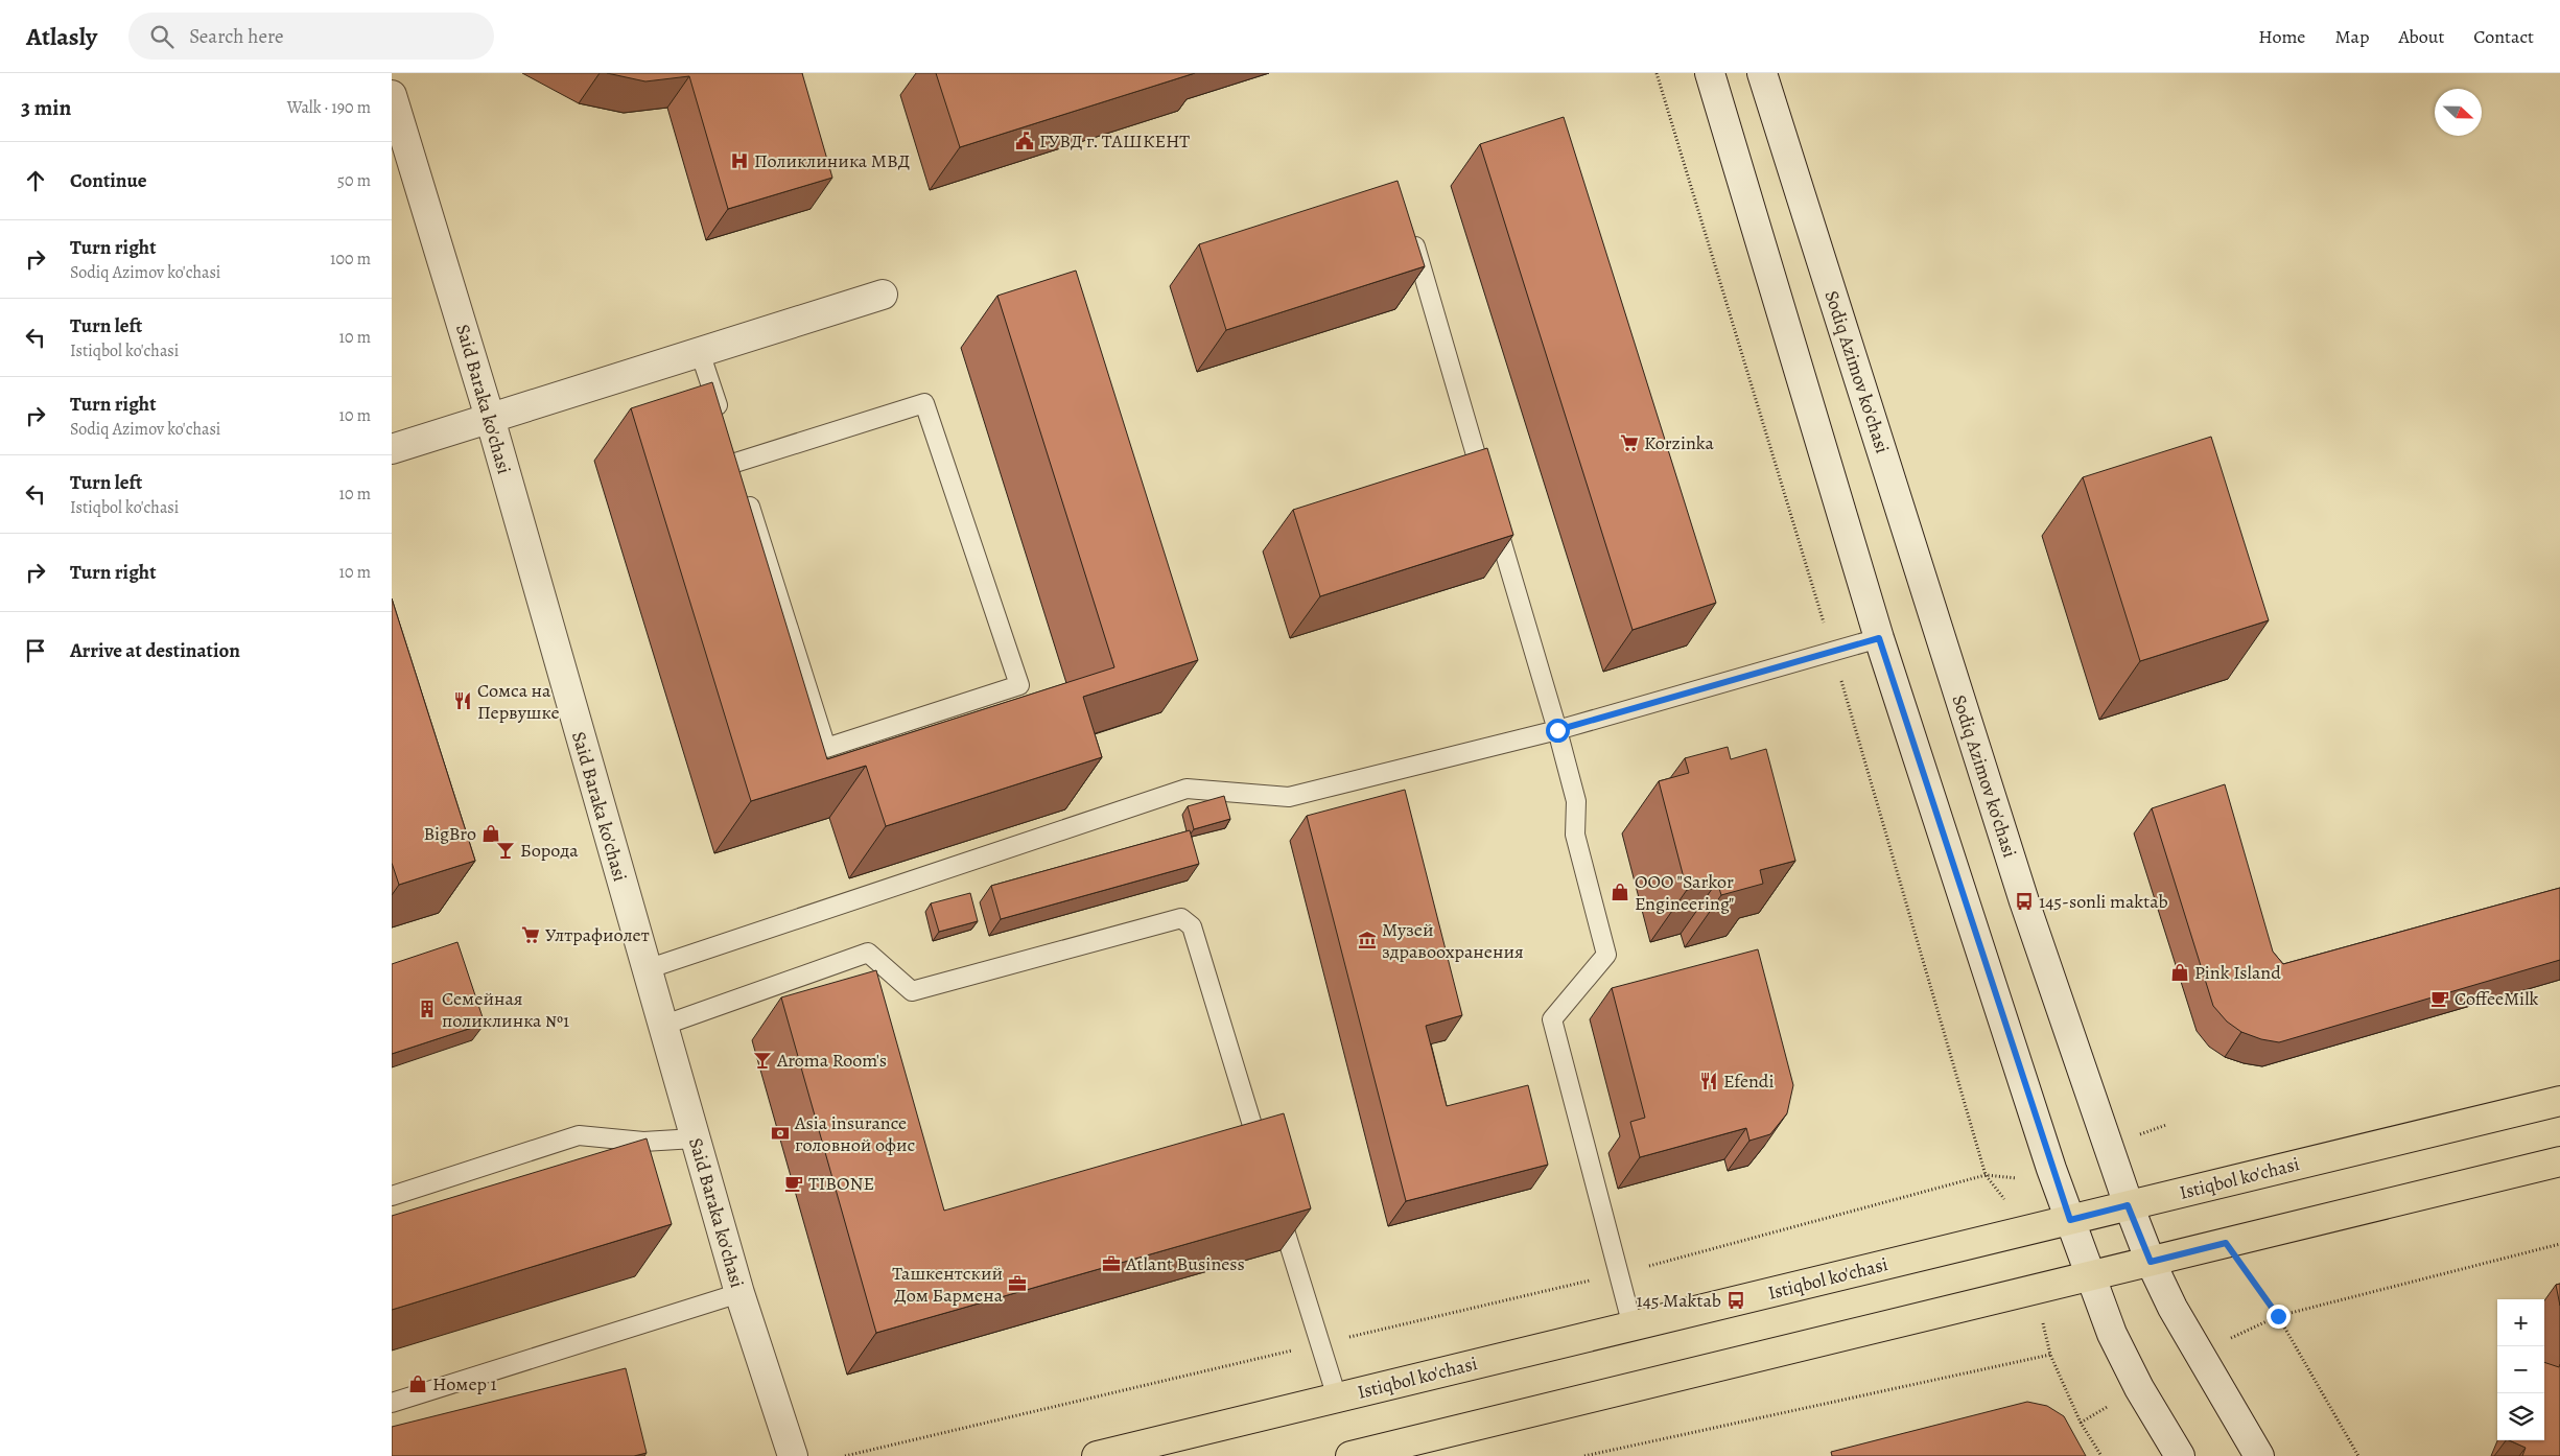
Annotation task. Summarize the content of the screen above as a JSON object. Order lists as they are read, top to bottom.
{
  "streets": {
    "main road": ["Sodiq Azimov ko'chasi", "Said Baraka ko'chasi", "Istiqbol ko'chasi"]
  },
  "crossings": [
    ["Sodiq Azimov ko'chasi", "Istiqbol ko'chasi"]
  ],
  "places": {
    "public building": ["ГУВД г. ТАШКЕНТ"],
    "hospital": ["Поликлиника МВД"],
    "supermarket": ["Korzinka", "Ултрафиолет"],
    "restaurant": ["Сомса на Первушке", "Efendi"],
    "shop": [
      "BigBro",
      "ООО \"Sarkor Engineering\"",
      "Pink Island",
      "Номер 1"
    ],
    "bar": ["Борода", "Aroma Room's"],
    "bus stop": ["145-sonli maktab", "145 Maktab"],
    "museum": ["Музей здравоохранения"],
    "cafe": ["CoffeeMilk", "TIBONE"],
    "building": ["Семейная поликлинка №1"],
    "bank": ["Asia insurance головной офис"],
    "office": ["Atlant Business", "Ташкентский Дом Бармена"]
  },
  "north": "right",
  "page": {
    "header": "Atlasly",
    "search": "Search here",
    "nav": [
      "Home",
      "Map",
      "About",
      "Contact"
    ],
    "heading": ["3 min", "Walk · 190 m"],
    "list": [
      ["Continue", "50 m"],
      ["Turn right", "Sodiq Azimov ko'chasi", "100 m"],
      ["Turn left", "Istiqbol ko'chasi", "10 m"],
      ["Turn right", "Sodiq Azimov ko'chasi", "10 m"],
      ["Turn left", "Istiqbol ko'chasi", "10 m"],
      ["Turn right", "10 m"],
      "Arrive at destination"
    ],
    "map_buttons": ["+", "−"]
  }
}
